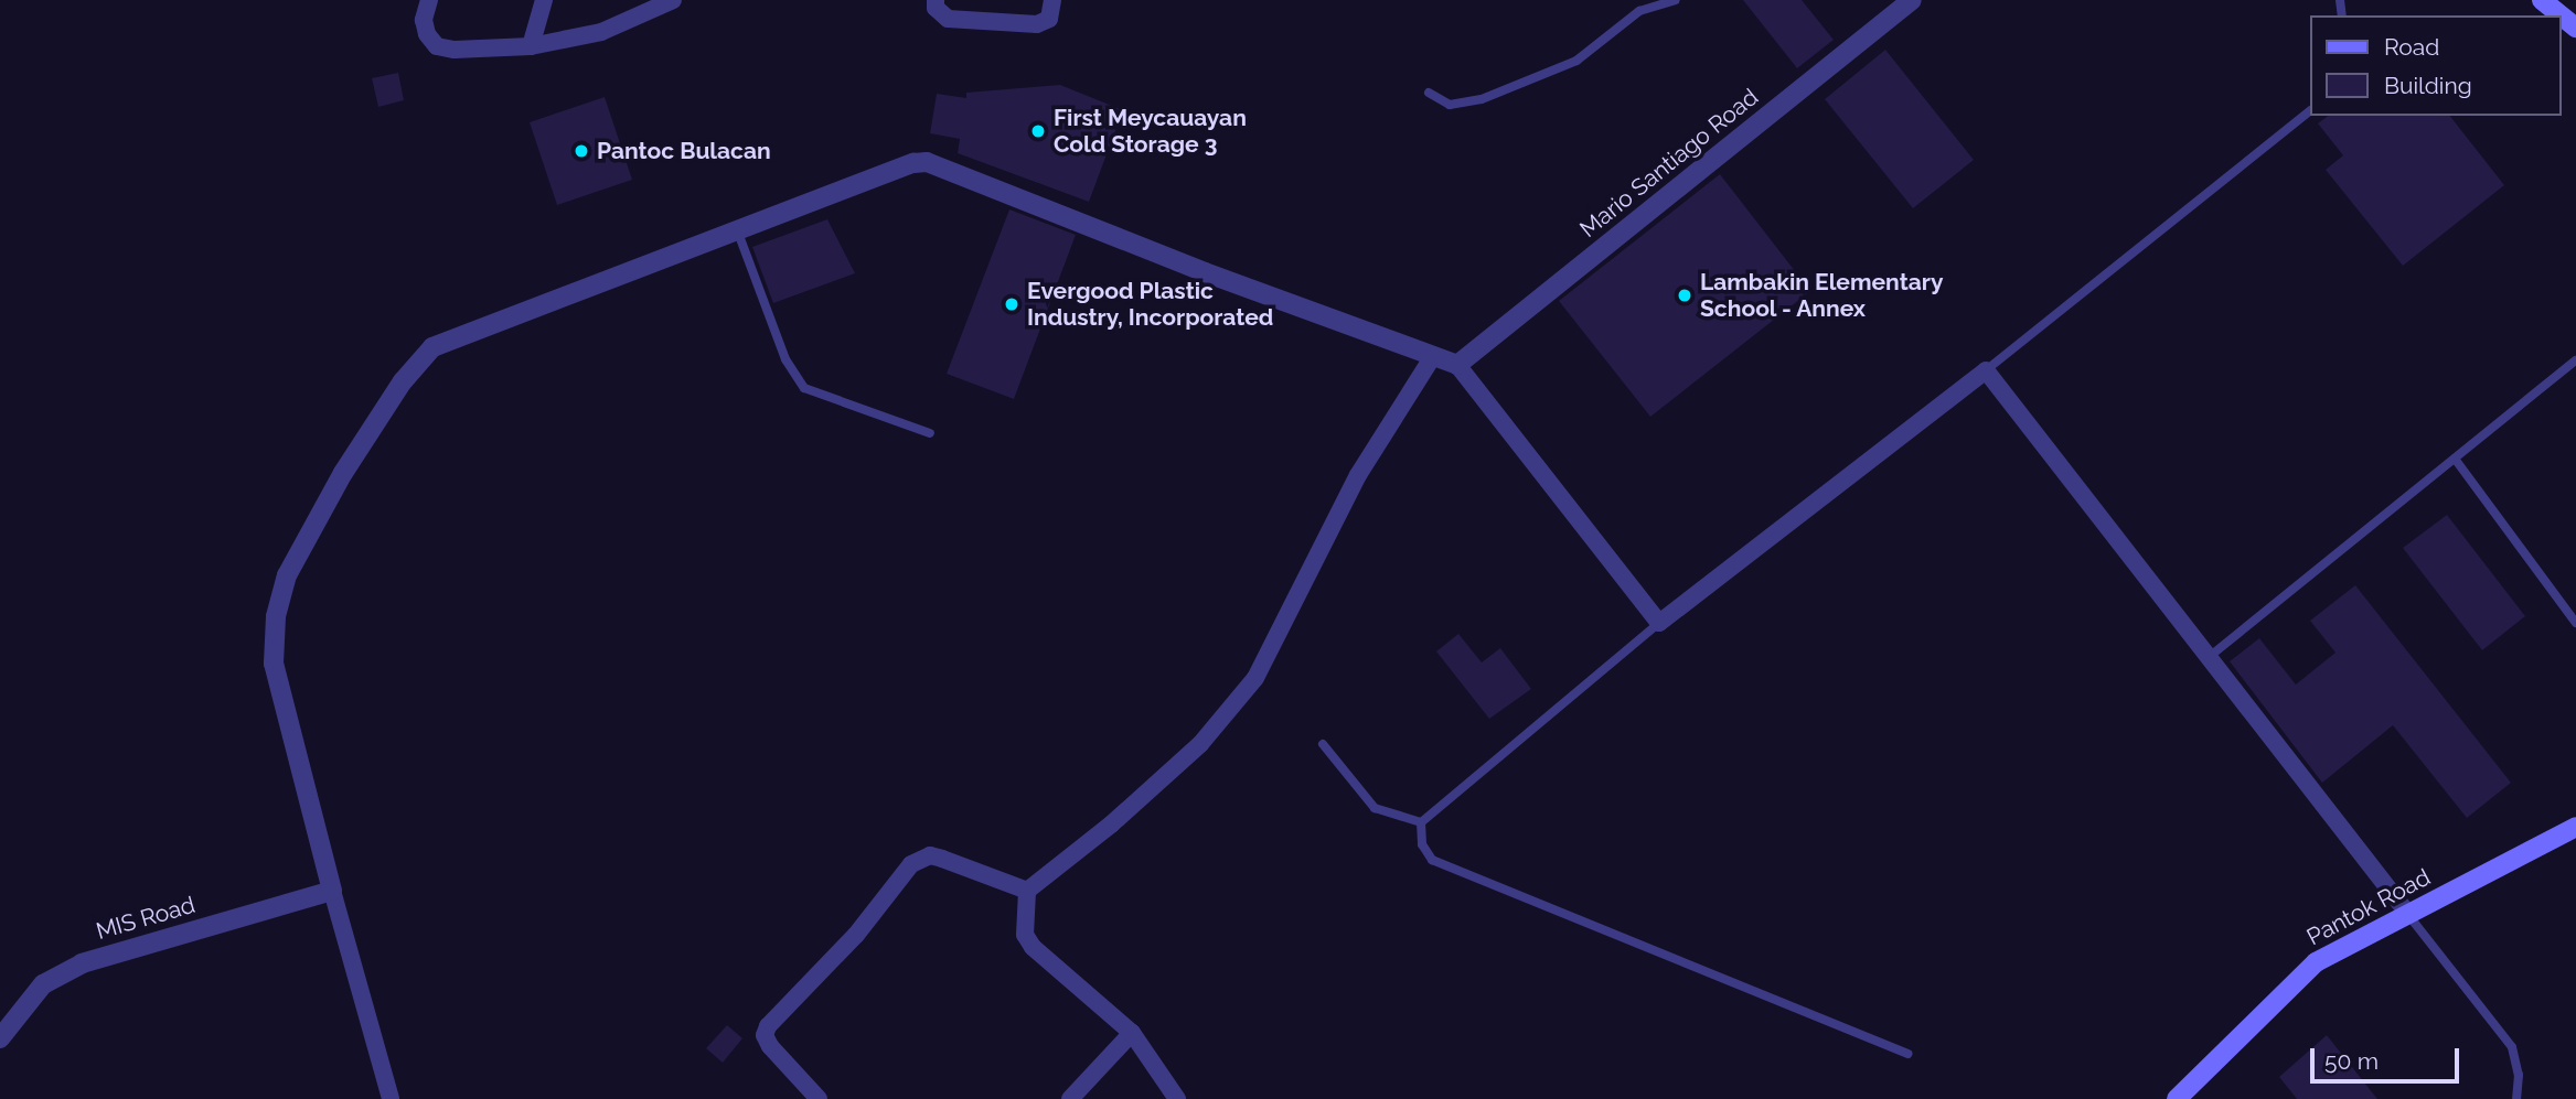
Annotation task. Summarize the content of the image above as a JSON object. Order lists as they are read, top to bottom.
{
  "streets": {
    "main road": ["Pantok Road"],
    "street": ["Mario Santiago Road", "MIS Road"]
  },
  "places": [
    "First Meycauayan Cold Storage 3",
    "Pantoc Bulacan",
    "Lambakin Elementary School - Annex",
    "Evergood Plastic Industry, Incorporated"
  ],
  "legend": ["Road", "Building"],
  "scale_bar": "50 m"
}
